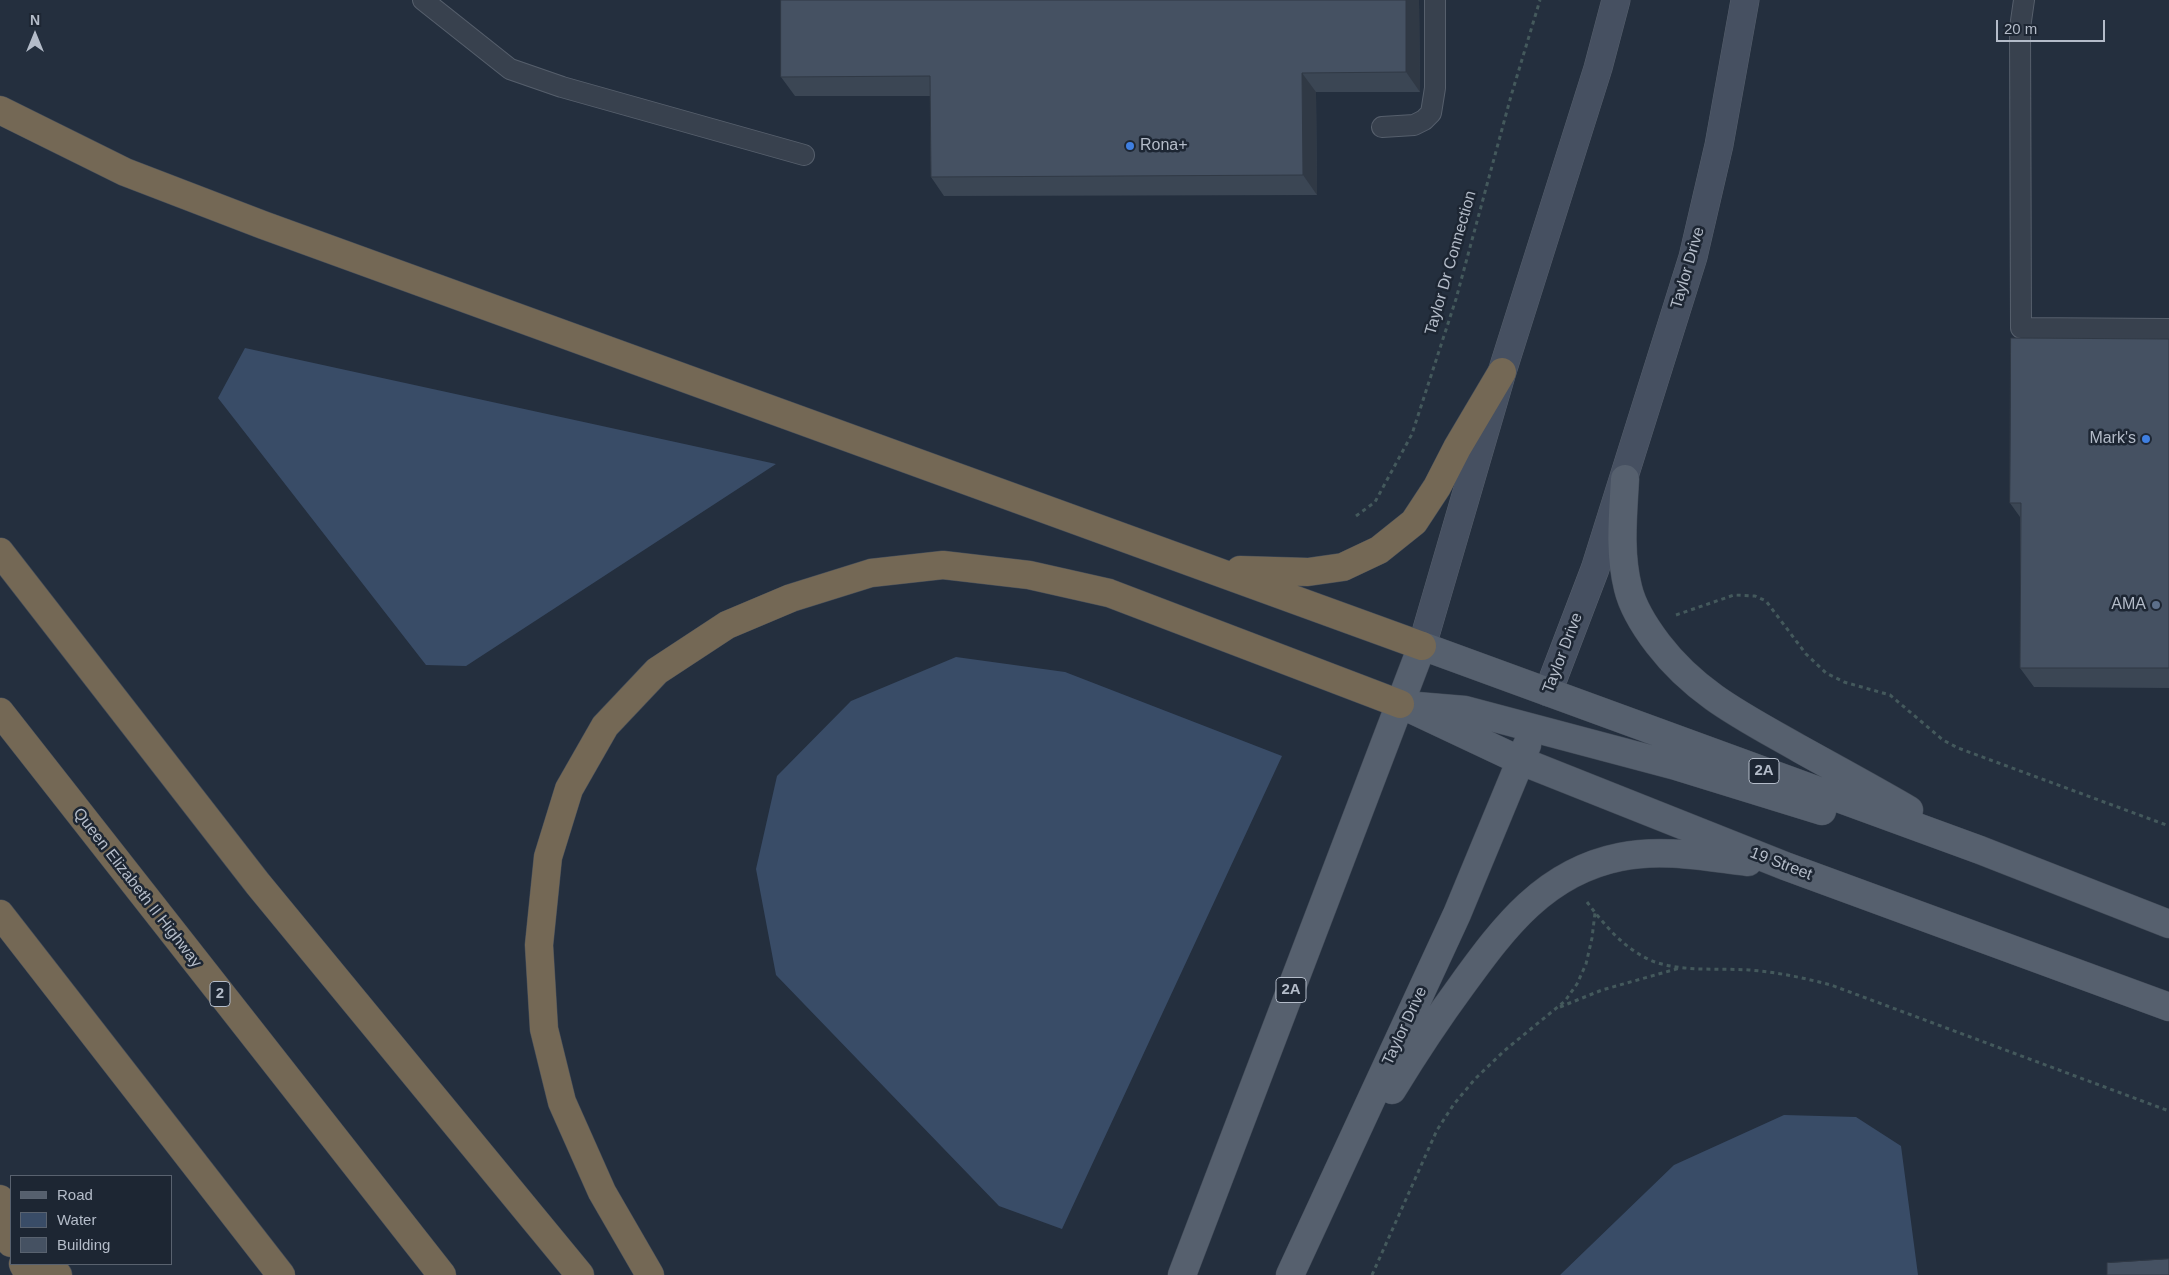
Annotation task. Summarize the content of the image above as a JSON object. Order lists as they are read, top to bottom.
{
  "streets": {
    "highway": ["Queen Elizabeth II Highway", "2"],
    "main road": ["Taylor Drive", "2A", "19 Street"],
    "path": ["Taylor Dr Connection"]
  },
  "crossings": [
    ["Taylor Drive", "2A"],
    ["Taylor Drive", "19 Street"],
    ["2A", "19 Street"]
  ],
  "places": ["Rona+", "Mark's", "AMA"],
  "legend": ["Road", "Water", "Building"],
  "scale_bar": "20 m",
  "north": "top"
}
